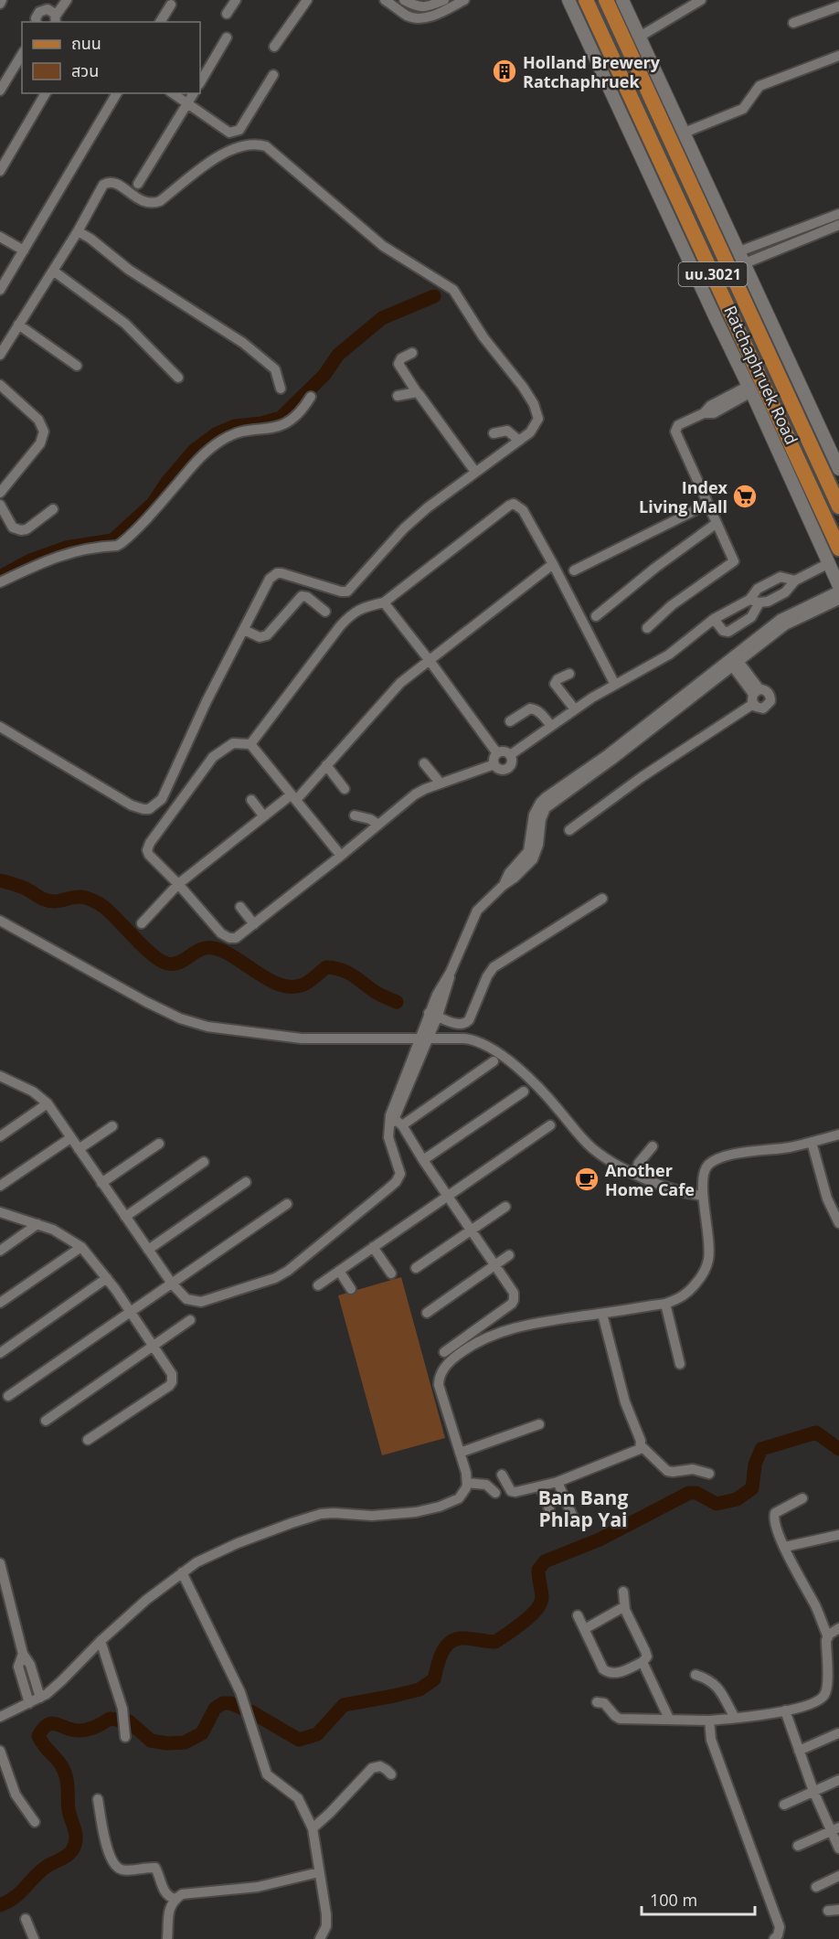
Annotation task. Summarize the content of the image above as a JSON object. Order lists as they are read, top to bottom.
{
  "streets": {
    "main road": ["นบ.3021", "Ratchaphruek Road"]
  },
  "districts": ["Ban Bang Phlap Yai"],
  "places": {
    "building": ["Holland Brewery Ratchaphruek"],
    "supermarket": ["Index Living Mall"],
    "cafe": ["Another Home Cafe"]
  },
  "legend": ["ถนน", "สวน"],
  "scale_bar": "100 m"
}
